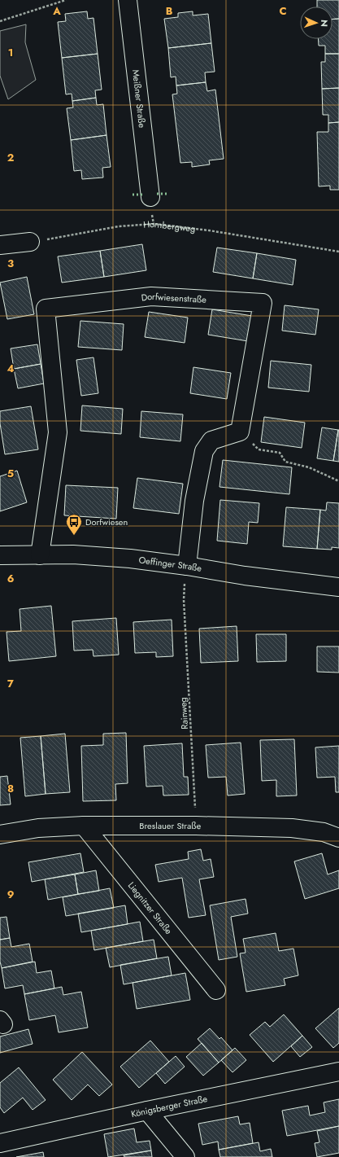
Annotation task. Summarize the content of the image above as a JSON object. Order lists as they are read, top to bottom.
{
  "streets": {
    "street": [
      "Meißner Straße",
      "Dorfwiesenstraße",
      "Oeffinger Straße",
      "Breslauer Straße",
      "Liegnitzer Straße",
      "Königsberger Straße"
    ],
    "path": ["Hornbergweg", "Rainweg"]
  },
  "crossings": [
    ["Dorfwiesenstraße", "Oeffinger Straße"],
    ["Rainweg", "Breslauer Straße"],
    ["Breslauer Straße", "Liegnitzer Straße"]
  ],
  "places": {
    "bus stop": ["Dorfwiesen"]
  },
  "north": "right",
  "grid": {
    "columns": ["A", "B", "C"],
    "rows": [
      "1",
      "2",
      "3",
      "4",
      "5",
      "6",
      "7",
      "8",
      "9"
    ]
  }
}
